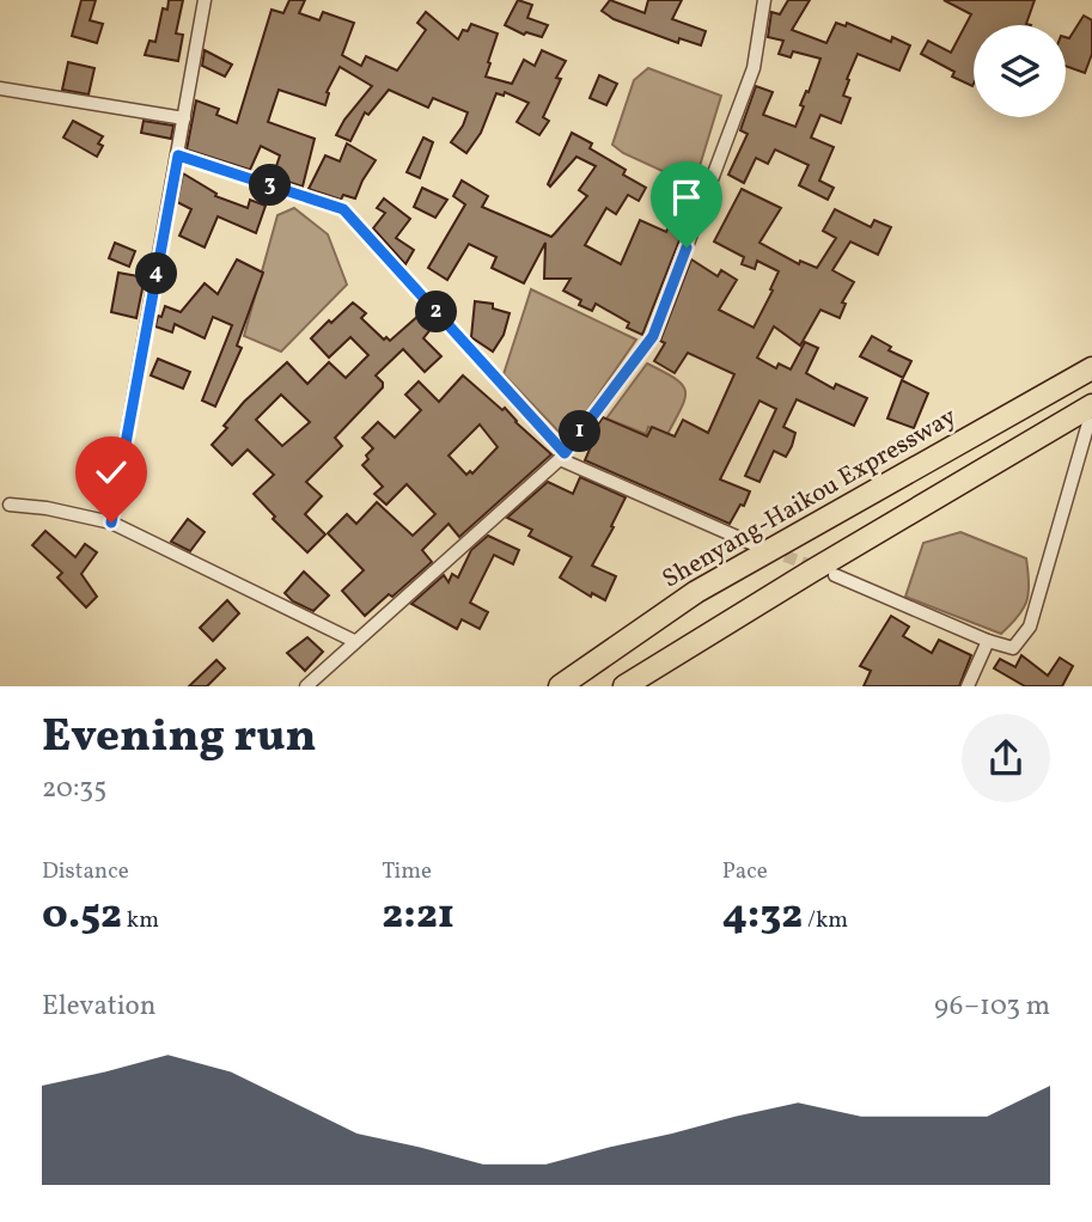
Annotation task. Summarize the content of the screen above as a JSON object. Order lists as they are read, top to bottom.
{
  "streets": {
    "highway": ["Shenyang-Haikou Expressway"]
  },
  "page": {
    "pins": [
      "3",
      "4",
      "2",
      "1"
    ],
    "heading": ["Evening run", "20:35"],
    "stats": [
      ["Distance", "0.52 km"],
      ["Time", "2:21"],
      ["Pace", "4:32 /km"]
    ],
    "chart": ["Elevation", "96–103 m"]
  }
}
